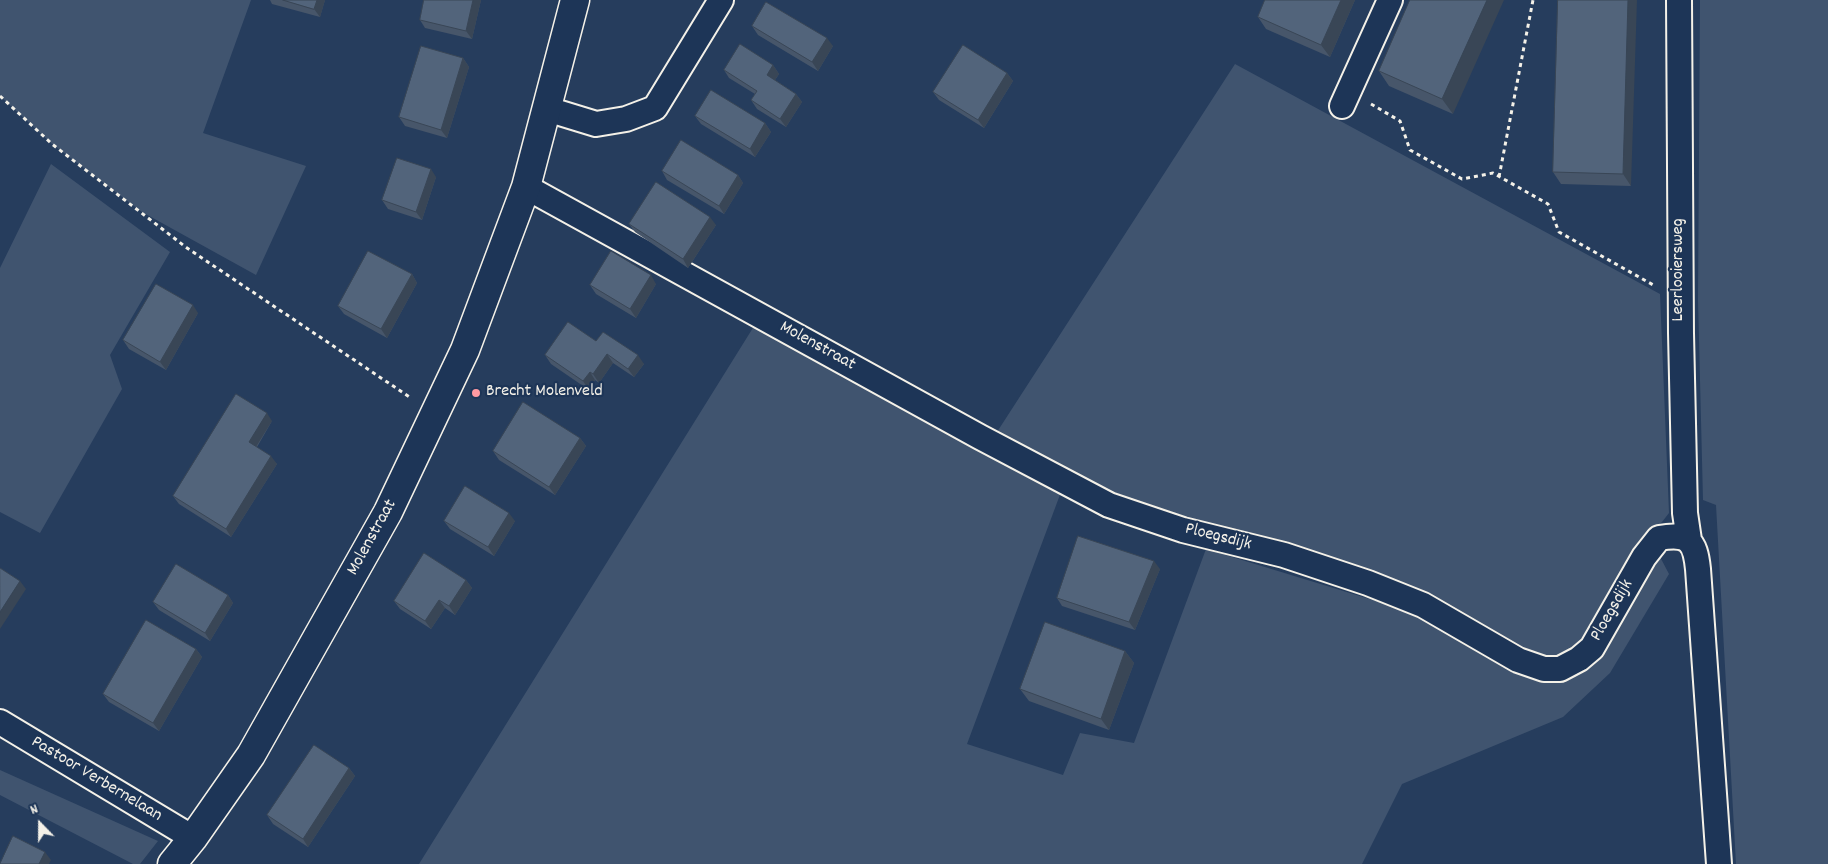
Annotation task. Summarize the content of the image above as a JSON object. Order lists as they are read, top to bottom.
{
  "streets": {
    "main road": ["Molenstraat"],
    "street": ["Leerlooiersweg", "Ploegsdijk", "Pastoor Verbernelaan"]
  },
  "crossings": [
    ["Leerlooiersweg", "Ploegsdijk"],
    ["Molenstraat", "Ploegsdijk"],
    ["Molenstraat", "Pastoor Verbernelaan"]
  ],
  "places": ["Brecht Molenveld"],
  "north": "top"
}
